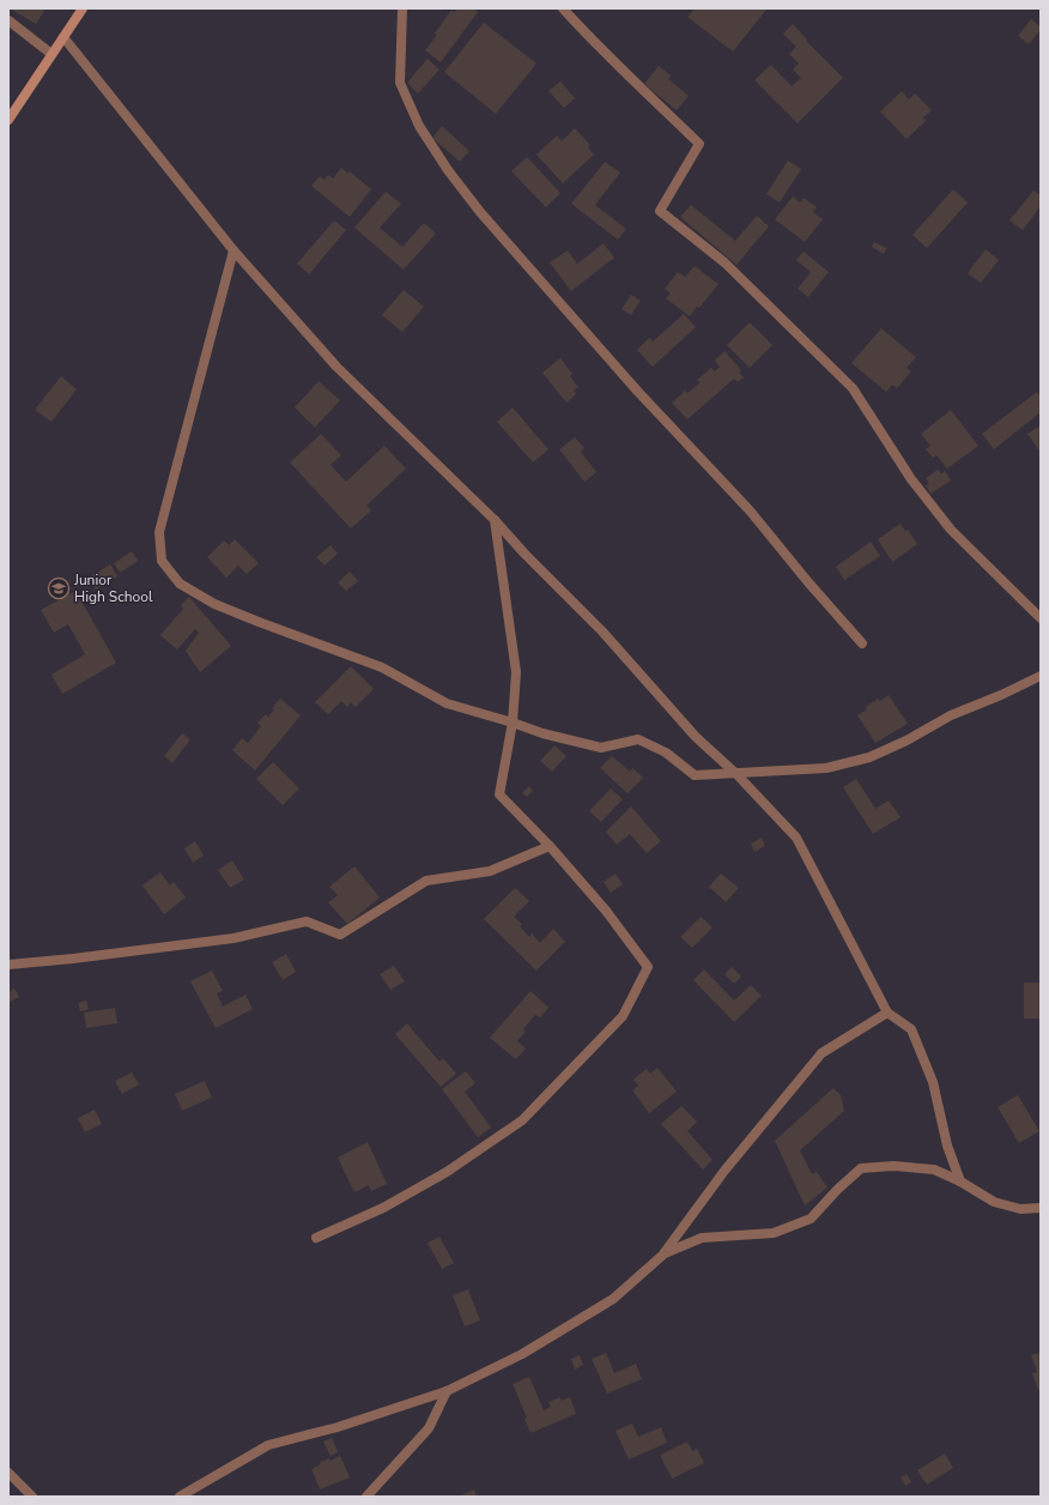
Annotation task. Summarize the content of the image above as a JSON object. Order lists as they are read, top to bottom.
{
  "places": {
    "school or university": ["Junior High School"]
  }
}
